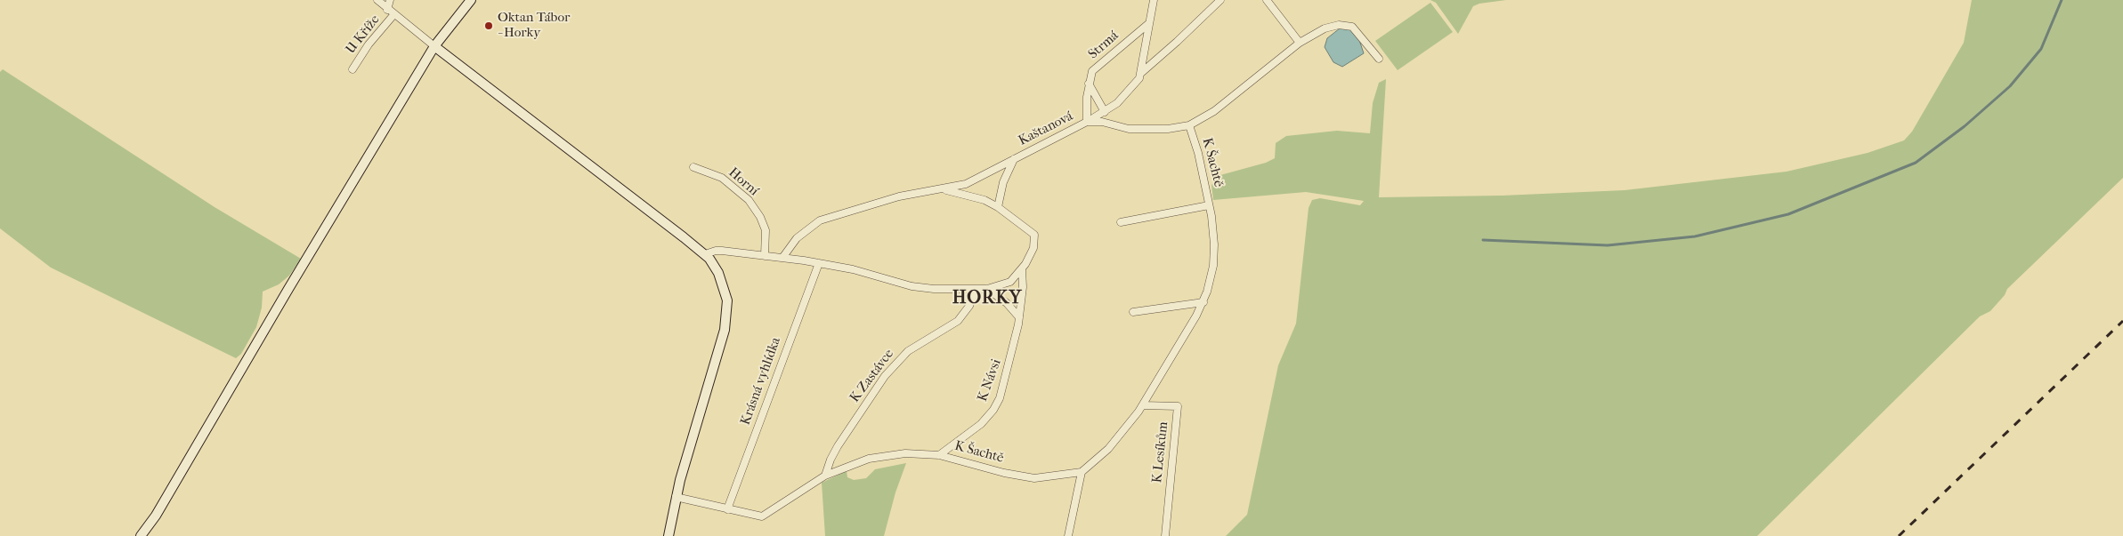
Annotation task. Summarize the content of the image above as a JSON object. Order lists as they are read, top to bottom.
{
  "streets": {
    "street": [
      "U Kříže",
      "Strmá",
      "Kaštanová",
      "K Šachtě",
      "Horní",
      "K Zastávce",
      "K Návsi",
      "Krásná vyhlídka",
      "K Lesíkům"
    ]
  },
  "crossings": [
    ["Strmá", "Kaštanová"],
    ["Kaštanová", "K Šachtě"],
    ["Kaštanová", "K Návsi"],
    ["K Šachtě", "K Zastávce"],
    ["K Šachtě", "K Návsi"],
    ["K Šachtě", "Krásná vyhlídka"],
    ["K Šachtě", "K Lesíkům"],
    ["Horní", "K Návsi"],
    ["K Zastávce", "K Návsi"],
    ["K Návsi", "Krásná vyhlídka"]
  ],
  "districts": ["HORKY"],
  "places": ["Oktan Tábor - Horky"]
}
